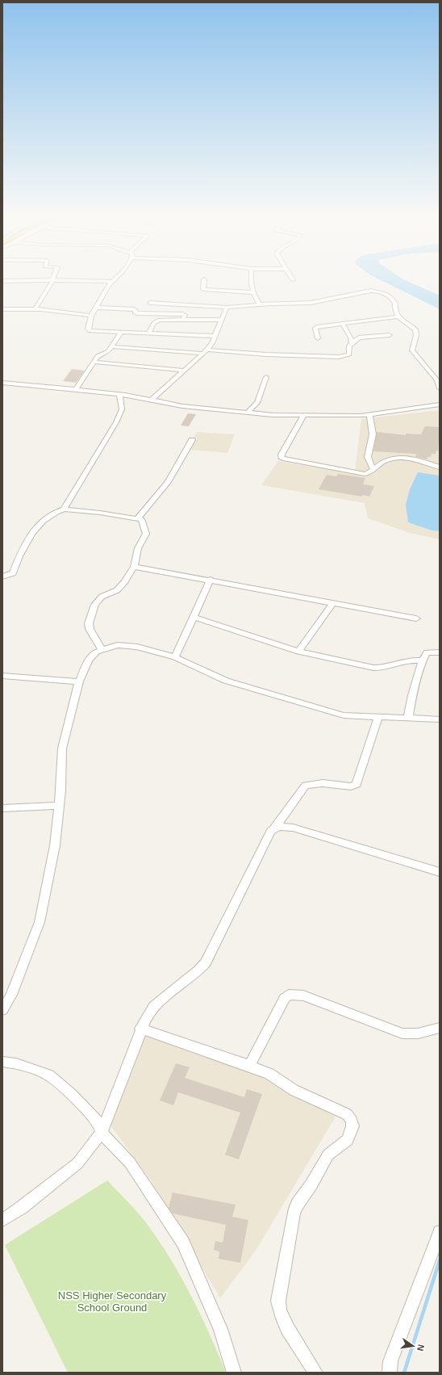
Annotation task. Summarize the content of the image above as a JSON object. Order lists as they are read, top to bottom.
{
  "parks": ["NSS Higher Secondary School Ground"],
  "north": "right"
}
